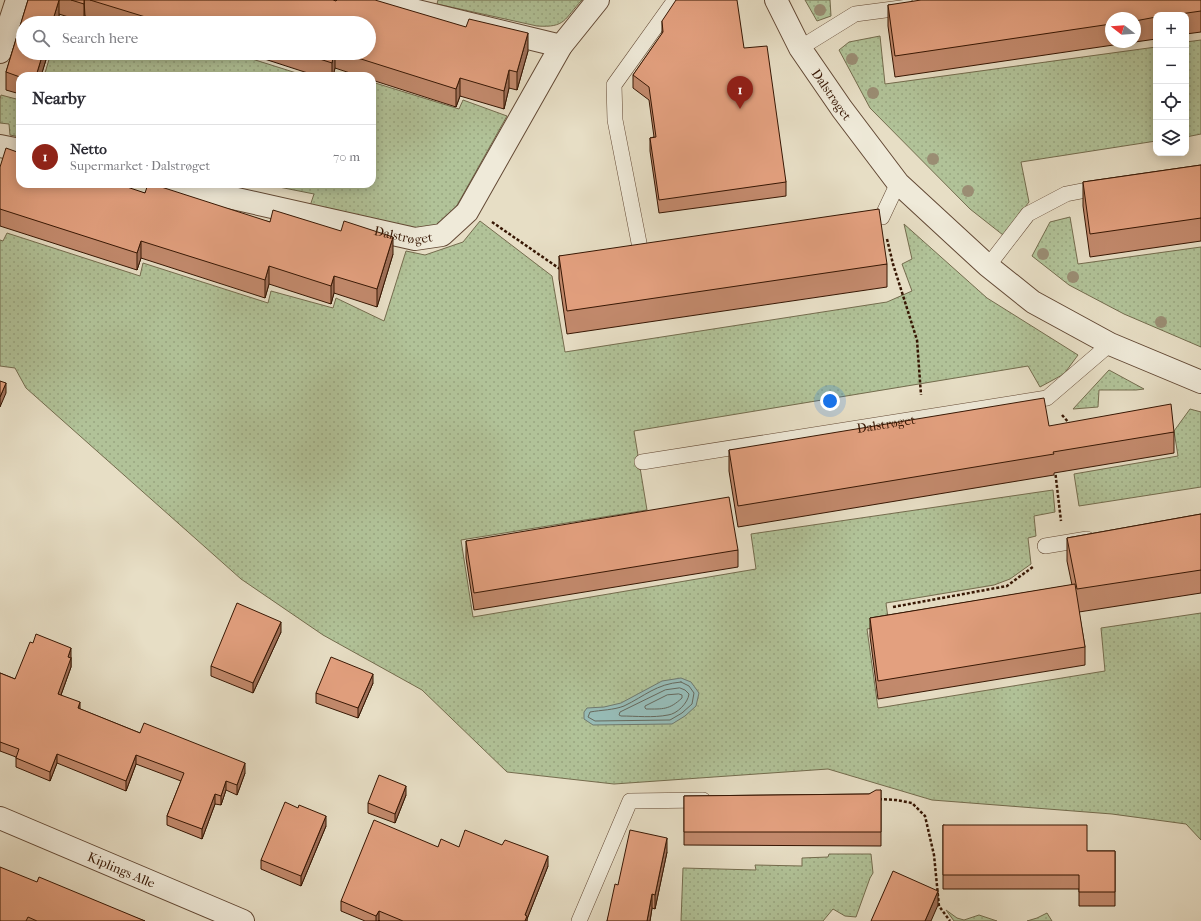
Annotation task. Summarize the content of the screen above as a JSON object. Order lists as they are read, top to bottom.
{
  "streets": {
    "street": ["Dalstrøget", "Kiplings Alle"]
  },
  "north": "left",
  "page": {
    "map_buttons": ["+", "−"],
    "search": "Search here",
    "heading": "Nearby",
    "pins": "1",
    "list": [
      {
        "mark": "1",
        "name": "Netto",
        "note": "Supermarket · Dalstrøget",
        "value": "70 m"
      }
    ]
  }
}
